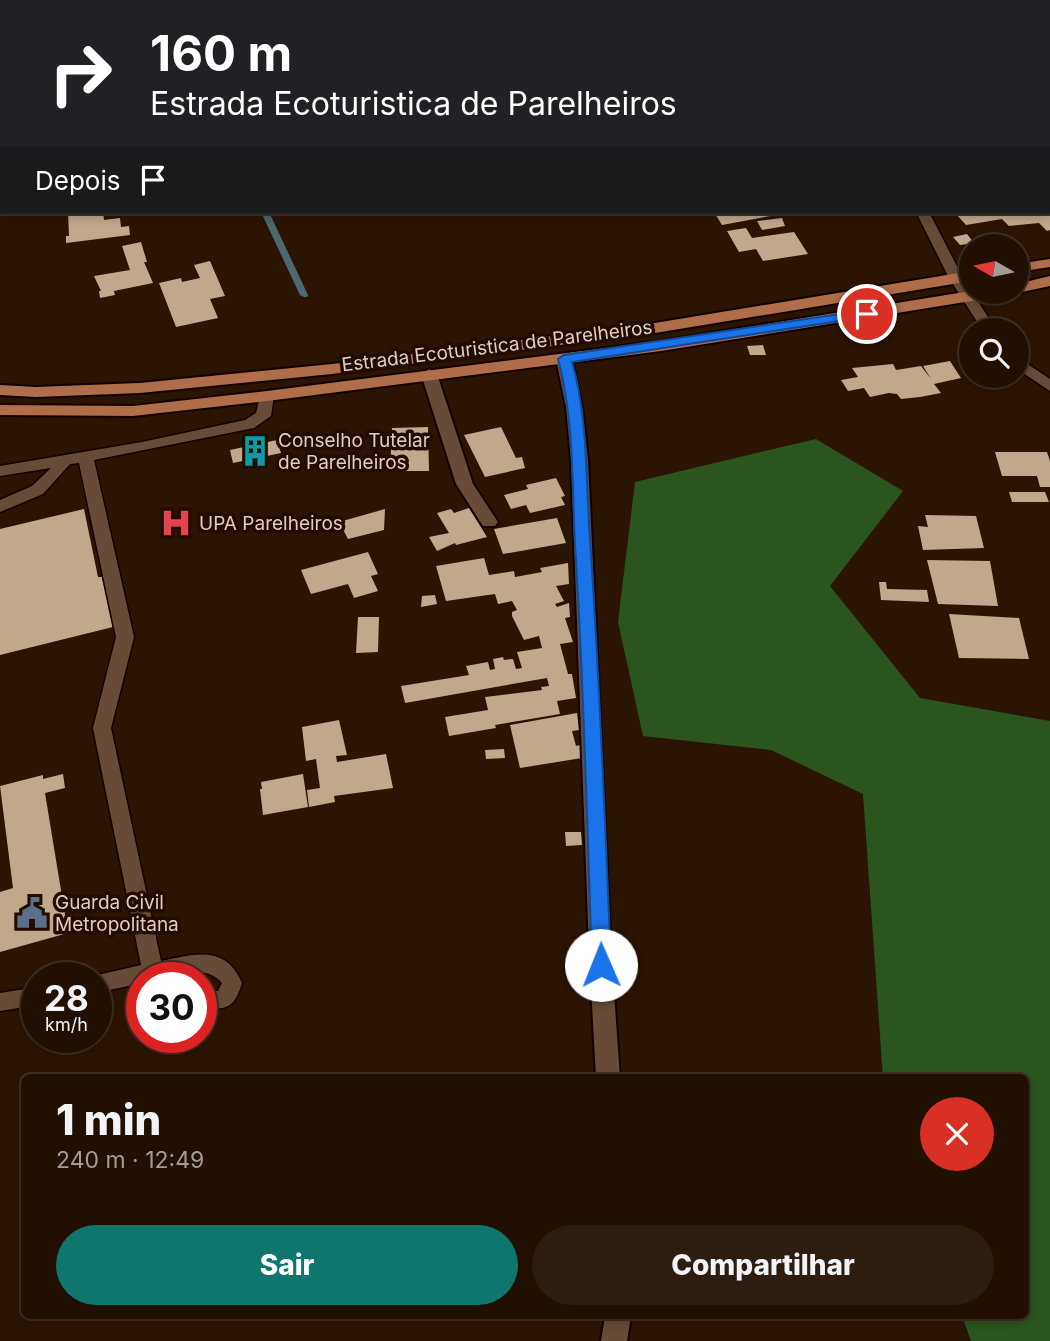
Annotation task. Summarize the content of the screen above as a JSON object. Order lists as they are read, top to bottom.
{
  "streets": {
    "main road": ["Estrada Ecoturistica de Parelheiros"]
  },
  "places": {
    "building": ["Conselho Tutelar de Parelheiros"],
    "hospital": ["UPA Parelheiros"],
    "public building": ["Guarda Civil Metropolitana"]
  },
  "north": "left",
  "page": {
    "turn": ["160 m", "Estrada Ecoturistica de Parelheiros"],
    "then": "Depois",
    "speed": "28 km/h",
    "limit": "30",
    "heading": ["1 min", "240 m · 12:49"],
    "buttons": ["Sair", "Compartilhar"]
  }
}
